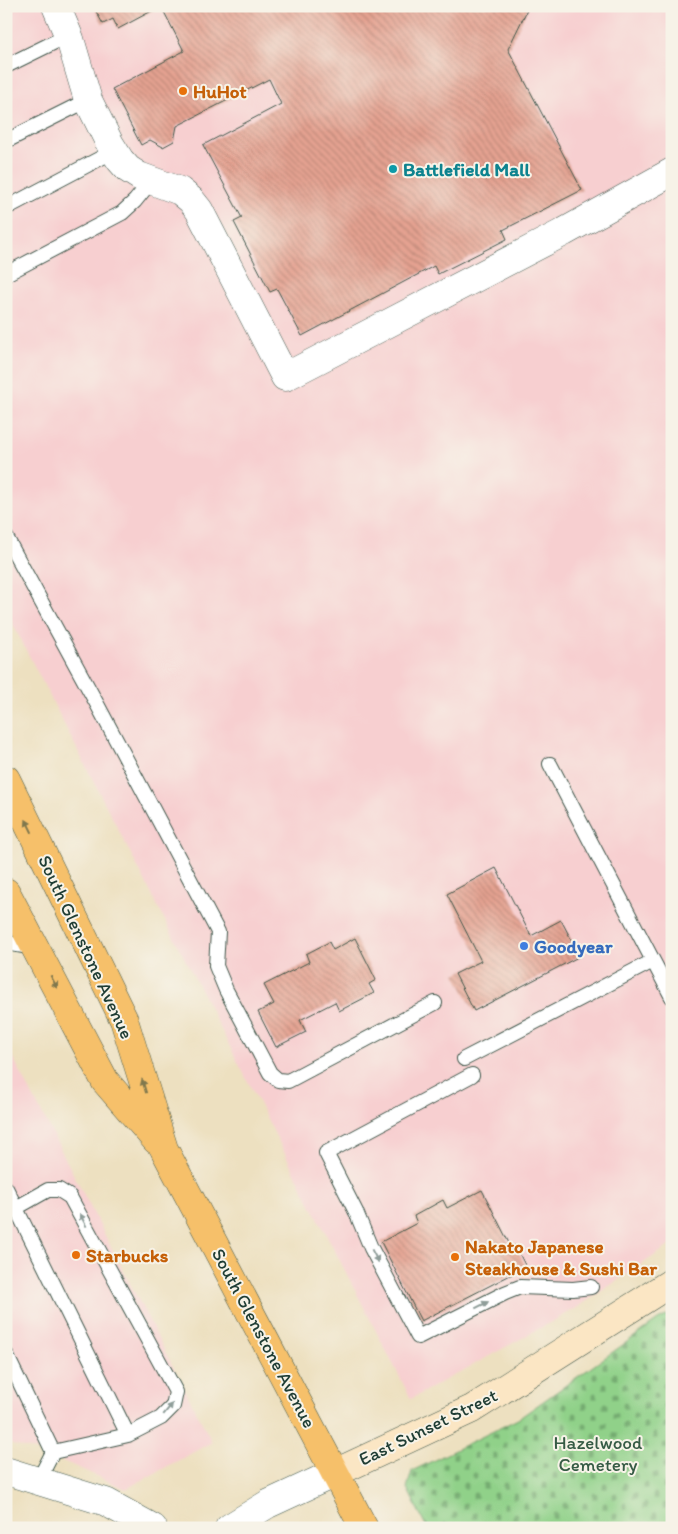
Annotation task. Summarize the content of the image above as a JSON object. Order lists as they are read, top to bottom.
{
  "streets": {
    "main road": ["South Glenstone Avenue", "East Sunset Street"]
  },
  "crossings": [
    ["South Glenstone Avenue", "East Sunset Street"]
  ],
  "parks": ["Hazelwood Cemetery"],
  "places": [
    "HuHot",
    "Battlefield Mall",
    "Goodyear",
    "Starbucks",
    "Nakato Japanese Steakhouse & Sushi Bar"
  ]
}
